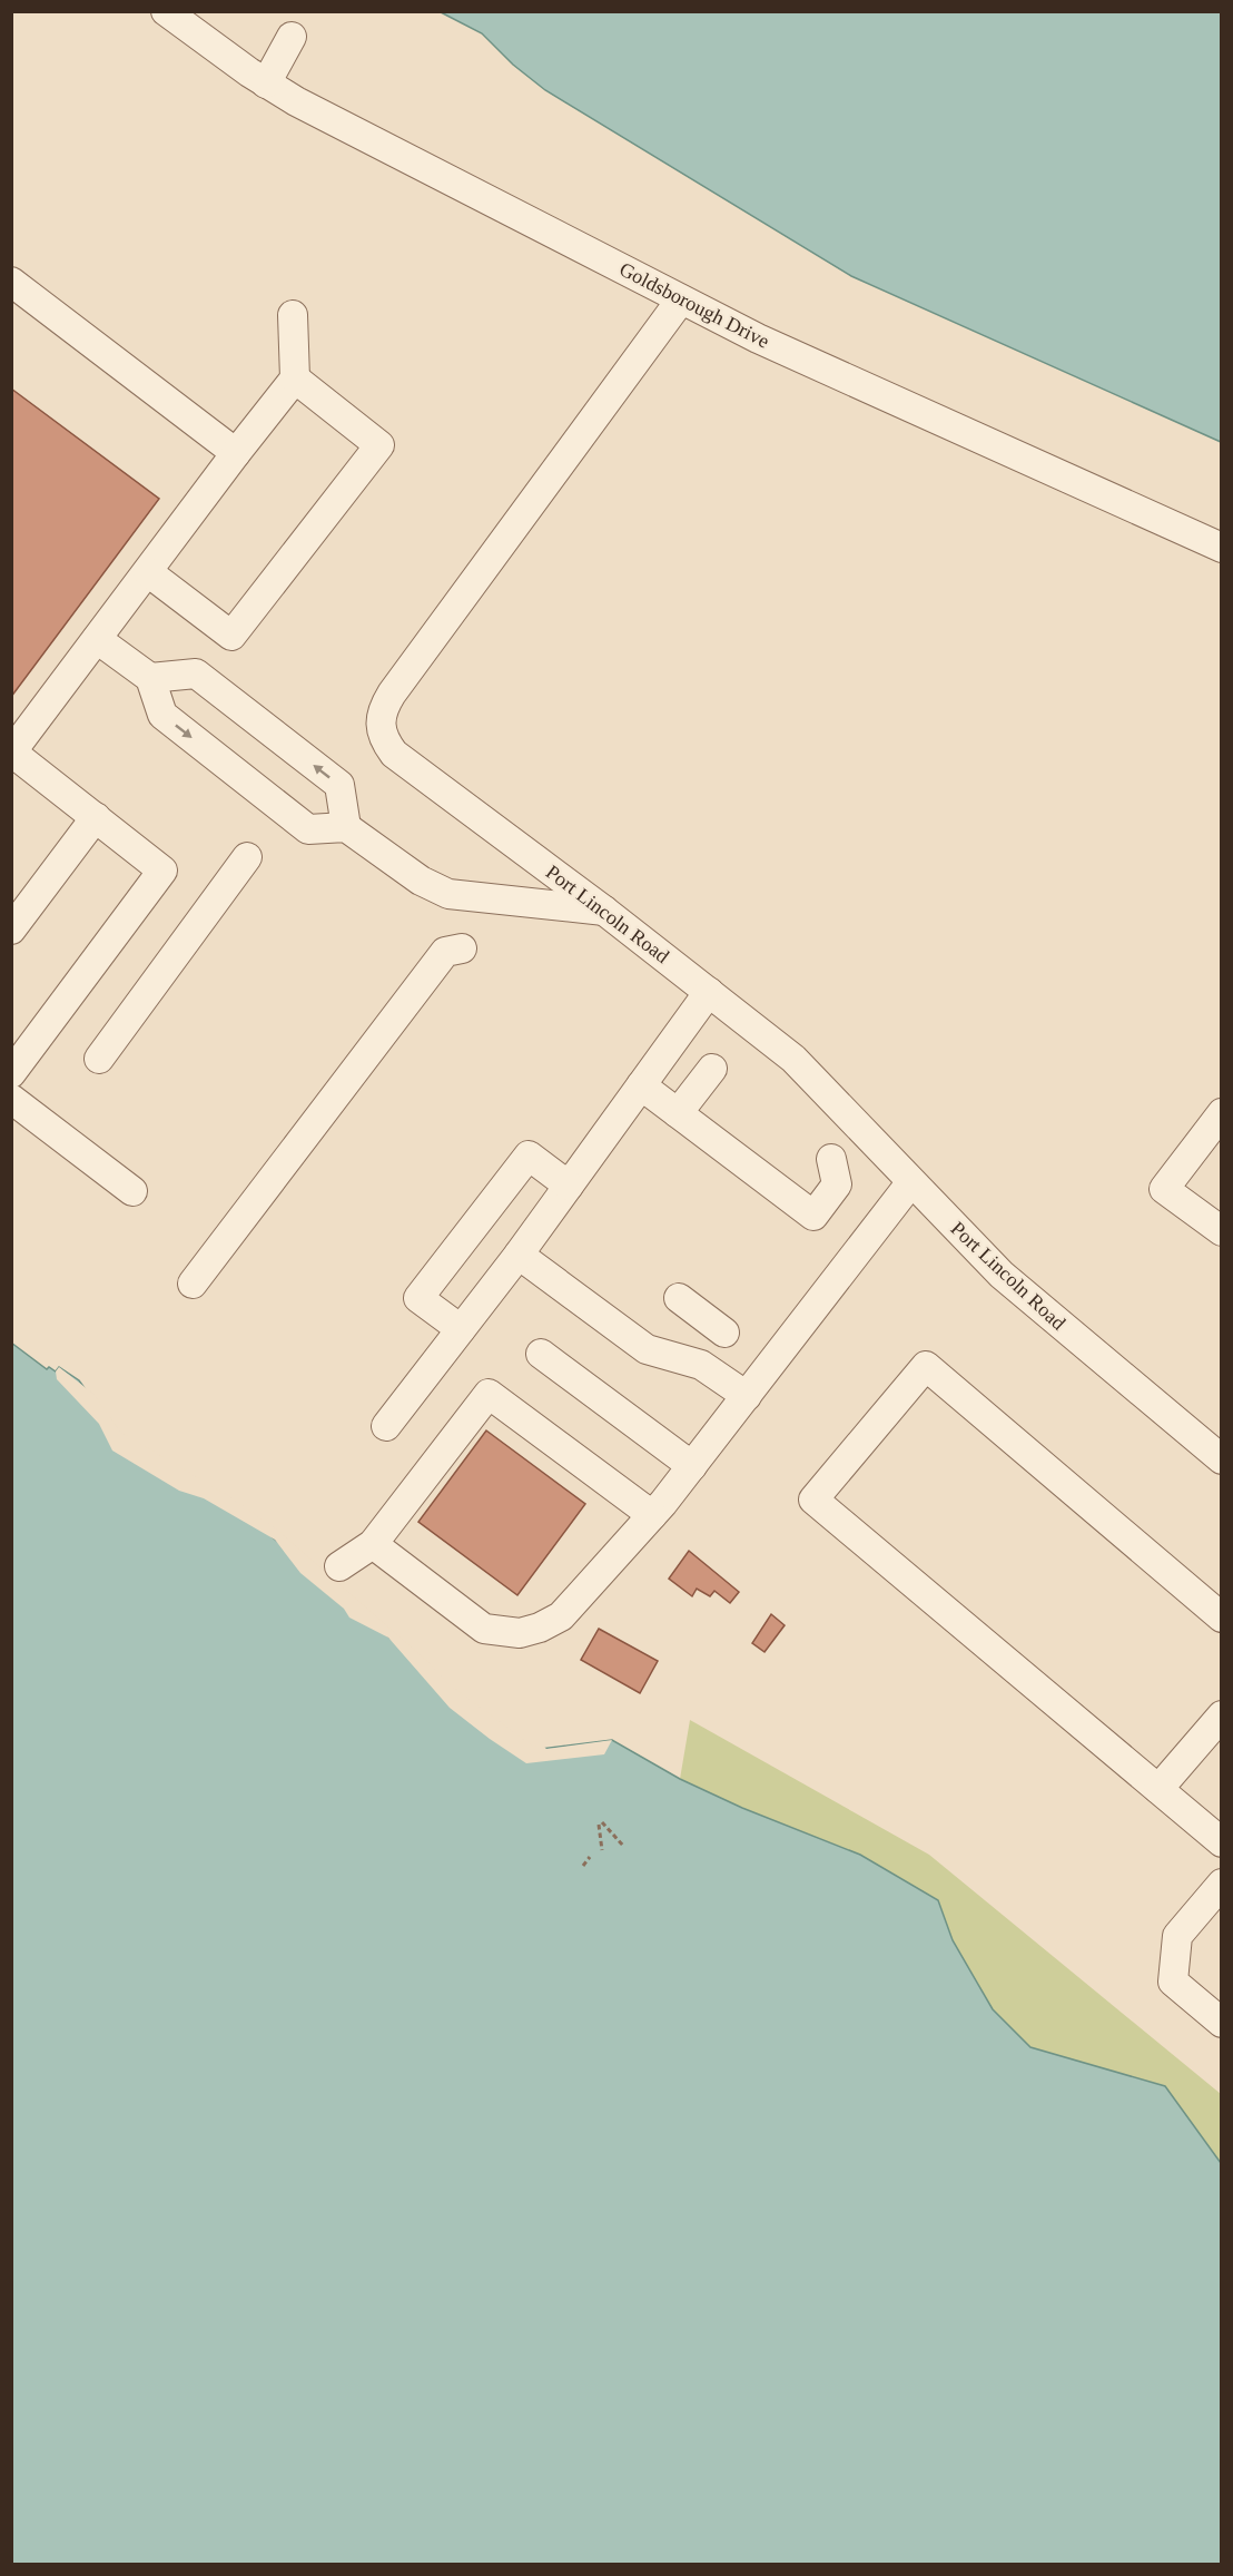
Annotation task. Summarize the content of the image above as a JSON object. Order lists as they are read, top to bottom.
{
  "streets": {
    "street": ["Goldsborough Drive", "Port Lincoln Road"]
  },
  "crossings": [
    ["Goldsborough Drive", "Port Lincoln Road"]
  ]
}
